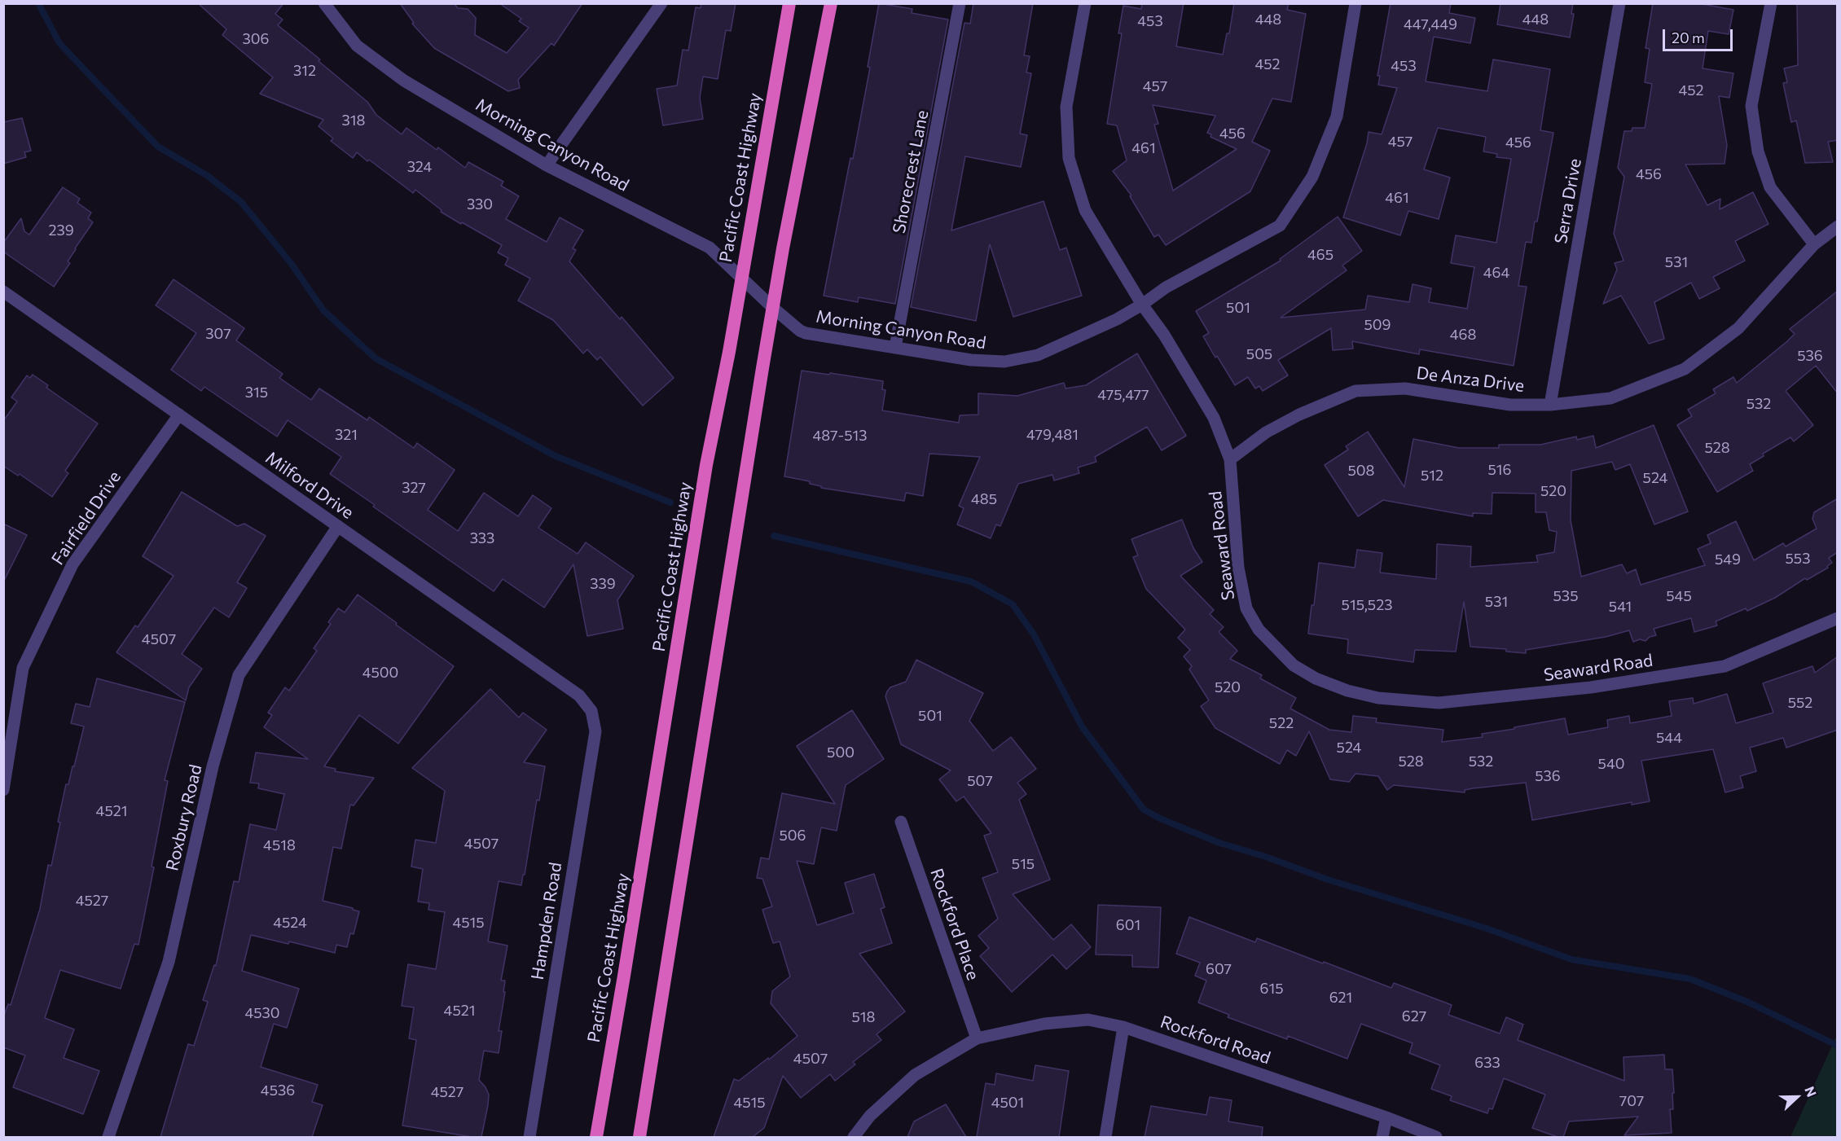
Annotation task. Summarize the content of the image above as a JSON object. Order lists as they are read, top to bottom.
{
  "streets": {
    "highway": ["Pacific Coast Highway"],
    "street": [
      "Morning Canyon Road",
      "Shorecrest Lane",
      "Serra Drive",
      "De Anza Drive",
      "Milford Drive",
      "Fairfield Drive",
      "Seaward Road",
      "Roxbury Road",
      "Hampden Road",
      "Rockford Place",
      "Rockford Road"
    ]
  },
  "crossings": [
    ["Morning Canyon Road", "Shorecrest Lane"],
    ["Morning Canyon Road", "Pacific Coast Highway"],
    ["Morning Canyon Road", "Seaward Road"],
    ["Serra Drive", "De Anza Drive"],
    ["De Anza Drive", "Seaward Road"],
    ["Milford Drive", "Fairfield Drive"],
    ["Milford Drive", "Roxbury Road"],
    ["Milford Drive", "Hampden Road"],
    ["Rockford Place", "Rockford Road"]
  ],
  "house_numbers": [
    "448",
    "448",
    "453",
    "447,449",
    "306",
    "452",
    "453",
    "312",
    "457",
    "452",
    "318",
    "456",
    "457",
    "456",
    "461",
    "324",
    "456",
    "461",
    "330",
    "239",
    "465",
    "531",
    "464",
    "501",
    "509",
    "307",
    "468",
    "505",
    "536",
    "315",
    "475,477",
    "532",
    "321",
    "479,481",
    "487-513",
    "528",
    "516",
    "508",
    "512",
    "524",
    "327",
    "520",
    "485",
    "333",
    "553",
    "549",
    "339",
    "535",
    "545",
    "531",
    "515,523",
    "541",
    "4507",
    "4500",
    "520",
    "552",
    "501",
    "522",
    "544",
    "524",
    "500",
    "528",
    "532",
    "540",
    "536",
    "507",
    "4521",
    "506",
    "4507",
    "4518",
    "515",
    "4527",
    "4524",
    "4515",
    "601",
    "607",
    "615",
    "621",
    "4521",
    "4530",
    "627",
    "518",
    "4507",
    "633",
    "4536",
    "4527",
    "707",
    "4515",
    "4501"
  ],
  "scale_bar": "20 m",
  "north": "right"
}
